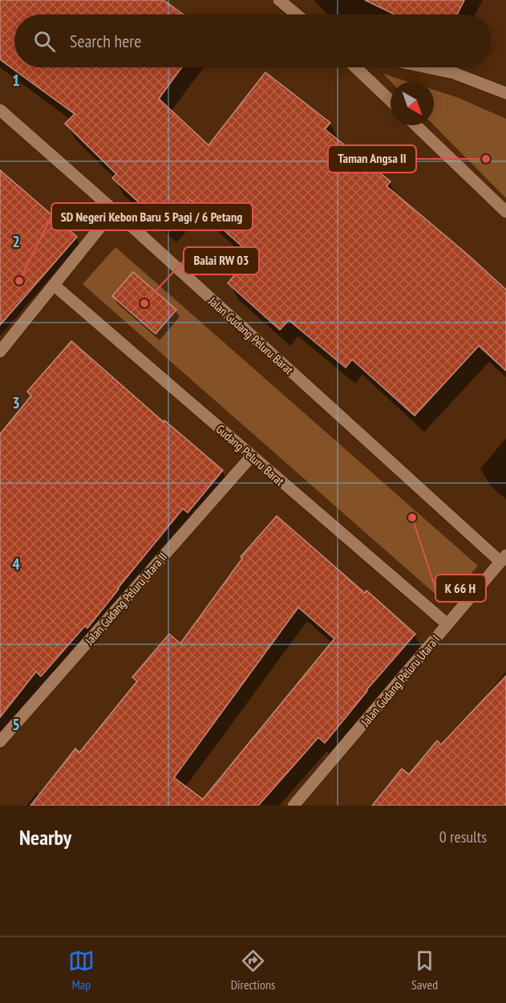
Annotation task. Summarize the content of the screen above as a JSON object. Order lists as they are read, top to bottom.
{
  "streets": {
    "street": [
      "Jalan Gudang Peluru Barat",
      "Gudang Peluru Barat",
      "Jalan Gudang Peluru Utara II",
      "Jalan Gudang Peluru Utara I"
    ]
  },
  "crossings": [
    ["Jalan Gudang Peluru Barat", "Jalan Gudang Peluru Utara I"],
    ["Gudang Peluru Barat", "Jalan Gudang Peluru Utara II"],
    ["Gudang Peluru Barat", "Jalan Gudang Peluru Utara I"]
  ],
  "places": [
    "Taman Angsa II",
    "SD Negeri Kebon Baru 5 Pagi / 6 Petang",
    "Balai RW 03",
    "K 66 H"
  ],
  "north": "bottom right",
  "page": {
    "search": "Search here",
    "heading": ["Nearby", "0 results"],
    "nav": ["Map", "Directions", "Saved"]
  },
  "grid": {
    "rows": [
      "1",
      "2",
      "3",
      "4",
      "5"
    ]
  }
}
